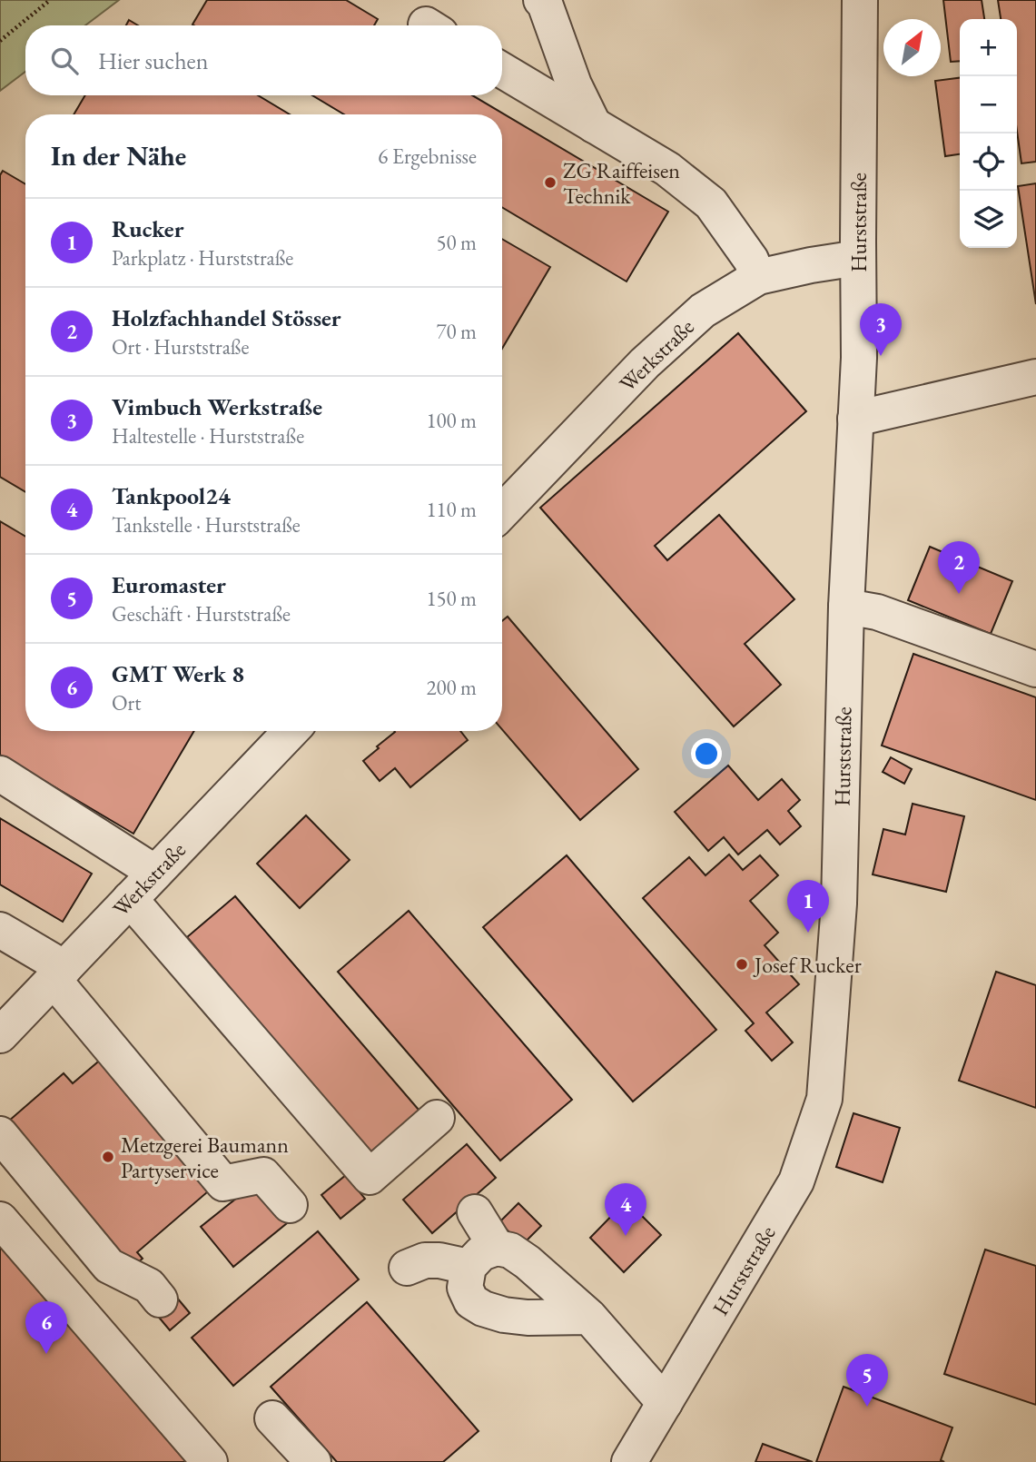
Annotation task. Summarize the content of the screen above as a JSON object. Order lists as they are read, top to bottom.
{
  "streets": {
    "street": ["Hurststraße", "Werkstraße"]
  },
  "crossings": [
    ["Hurststraße", "Werkstraße"]
  ],
  "places": ["ZG Raiffeisen Technik", "Josef Rucker", "Metzgerei Baumann Partyservice"],
  "north": "top right",
  "page": {
    "map_buttons": ["+", "−"],
    "search": "Hier suchen",
    "heading": ["In der Nähe", "6 Ergebnisse"],
    "list": [
      {
        "mark": "1",
        "name": "Rucker",
        "note": "Parkplatz · Hurststraße",
        "value": "50 m"
      },
      {
        "mark": "2",
        "name": "Holzfachhandel Stösser",
        "note": "Ort · Hurststraße",
        "value": "70 m"
      },
      {
        "mark": "3",
        "name": "Vimbuch Werkstraße",
        "note": "Haltestelle · Hurststraße",
        "value": "100 m"
      },
      {
        "mark": "4",
        "name": "Tankpool24",
        "note": "Tankstelle · Hurststraße",
        "value": "110 m"
      },
      {
        "mark": "5",
        "name": "Euromaster",
        "note": "Geschäft · Hurststraße",
        "value": "150 m"
      },
      {
        "mark": "6",
        "name": "GMT Werk 8",
        "note": "Ort",
        "value": "200 m"
      }
    ],
    "pins": [
      "3",
      "2",
      "1",
      "4",
      "6",
      "5"
    ]
  }
}
